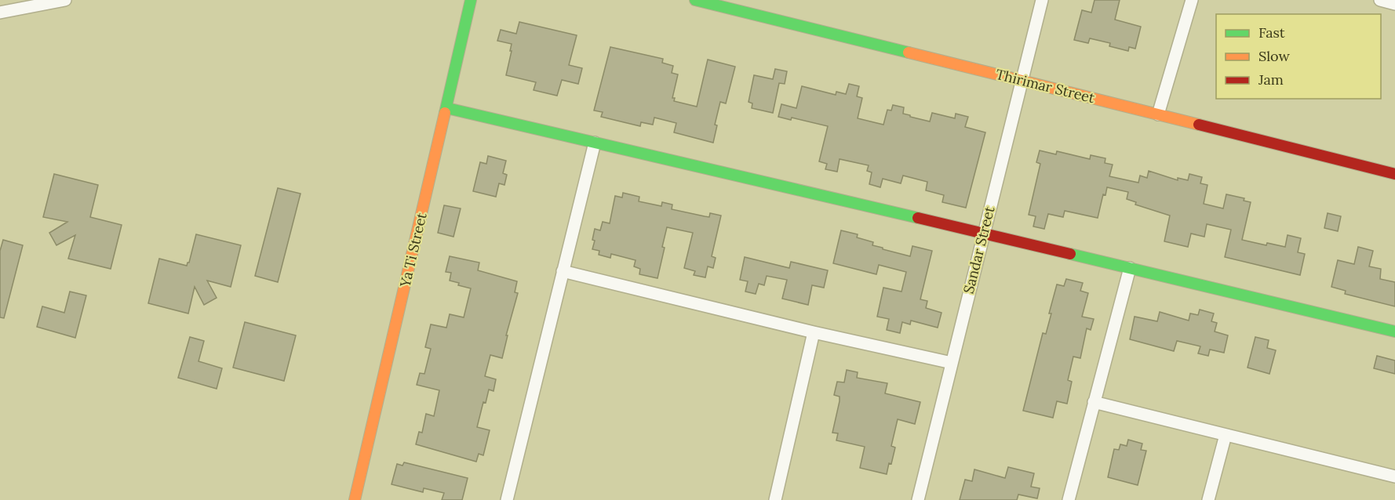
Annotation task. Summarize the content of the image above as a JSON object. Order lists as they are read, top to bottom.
{
  "streets": {
    "street": ["Thirimar Street", "Ya Ti Street", "Sandar Street"]
  },
  "crossings": [
    ["Thirimar Street", "Sandar Street"]
  ],
  "legend": ["Fast", "Slow", "Jam"]
}
